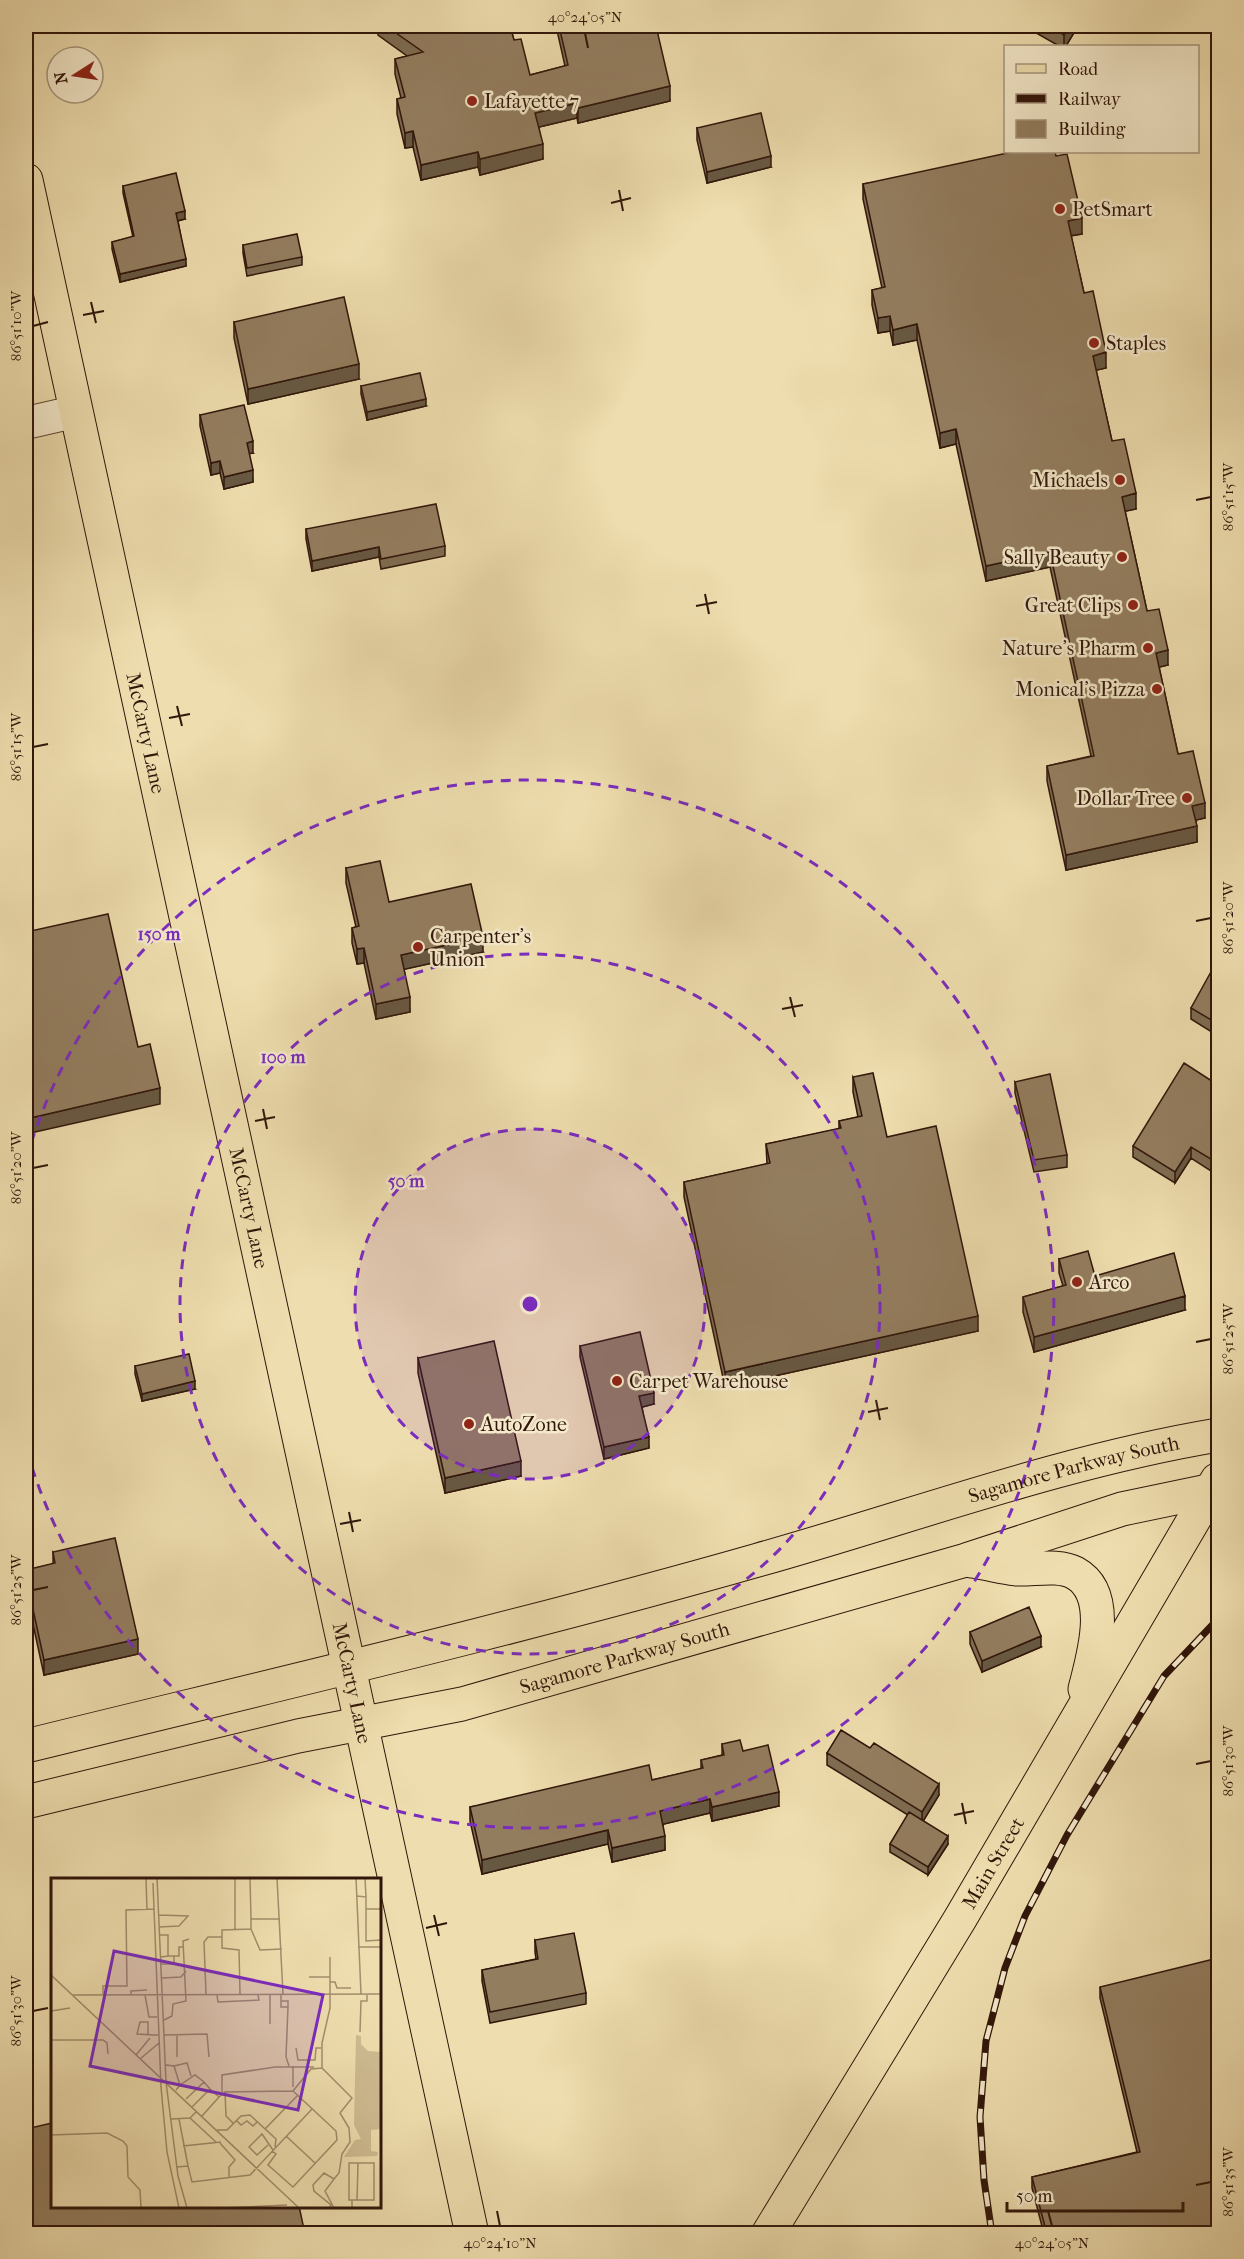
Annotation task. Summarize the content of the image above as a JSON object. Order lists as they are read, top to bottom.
{
  "streets": {
    "main road": ["McCarty Lane", "Sagamore Parkway South", "Main Street"]
  },
  "crossings": [
    ["McCarty Lane", "Sagamore Parkway South"],
    ["Sagamore Parkway South", "Main Street"]
  ],
  "places": [
    "Lafayette 7",
    "PetSmart",
    "Staples",
    "Michaels",
    "Sally Beauty",
    "Great Clips",
    "Nature's Pharm",
    "Monical's Pizza",
    "Dollar Tree",
    "Carpenter's Union",
    "Arco",
    "Carpet Warehouse",
    "AutoZone"
  ],
  "legend": ["Road", "Railway", "Building"],
  "scale_bar": "50 m",
  "north": "left",
  "coordinates": [
    "40°24'05\"N",
    "86°51'10\"W",
    "86°51'15\"W",
    "86°51'20\"W",
    "86°51'25\"W",
    "86°51'30\"W",
    "86°51'35\"W",
    "40°24'10\"N"
  ],
  "rings": ["150 m", "100 m", "50 m"]
}
